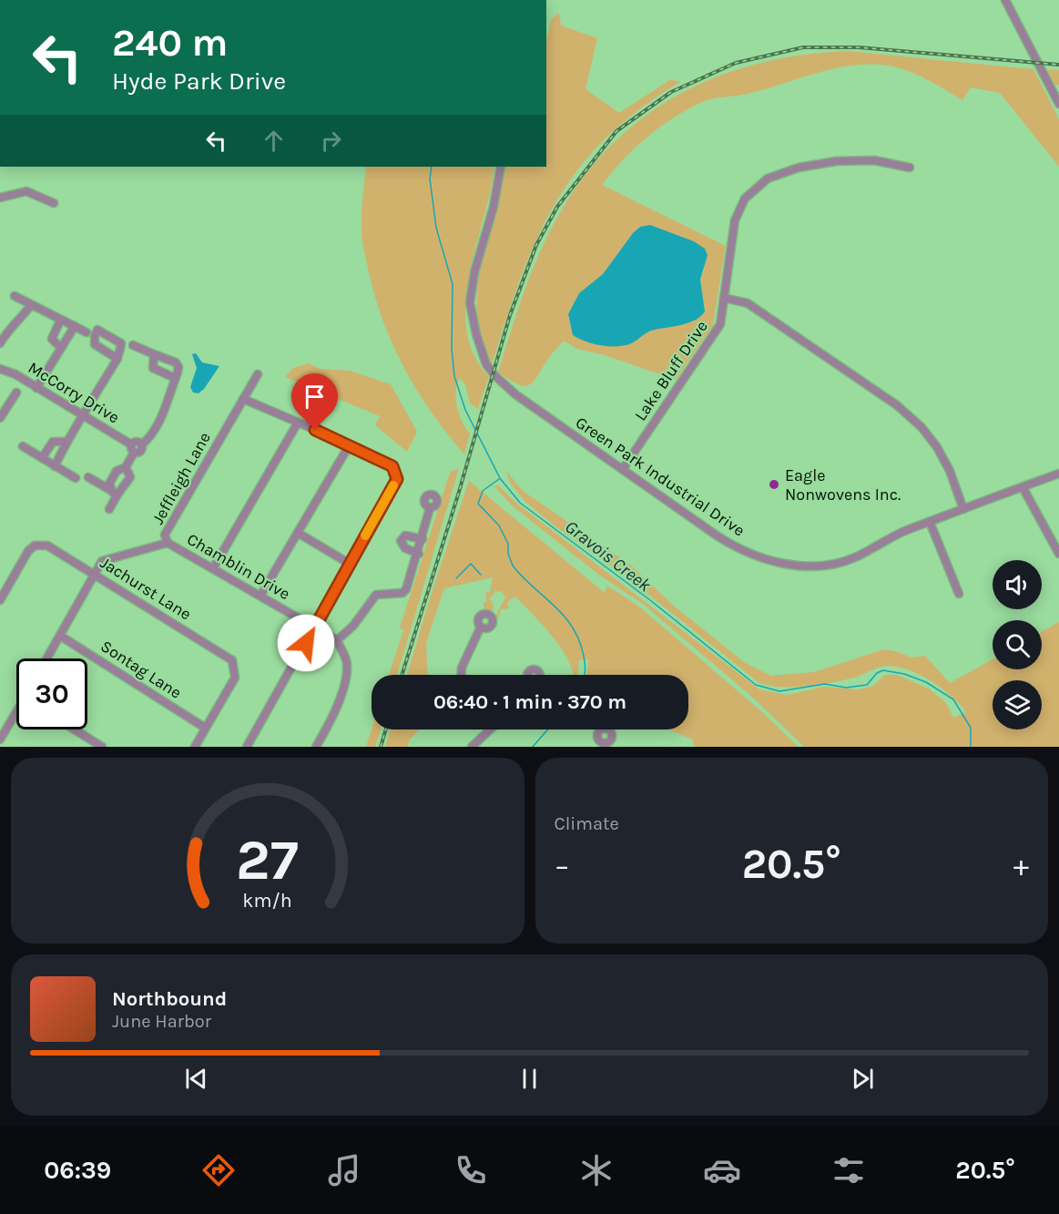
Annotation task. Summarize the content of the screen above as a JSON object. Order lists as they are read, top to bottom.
{
  "streets": {
    "street": [
      "Lake Bluff Drive",
      "McCorry Drive",
      "Green Park Industrial Drive",
      "Jeffleigh Lane",
      "Chamblin Drive",
      "Jachurst Lane",
      "Sontag Lane"
    ]
  },
  "crossings": [
    ["Lake Bluff Drive", "Green Park Industrial Drive"],
    ["Jeffleigh Lane", "Chamblin Drive"],
    ["Jeffleigh Lane", "Jachurst Lane"],
    ["Jeffleigh Lane", "Sontag Lane"],
    ["Jachurst Lane", "Sontag Lane"]
  ],
  "water": ["Gravois Creek"],
  "places": ["Eagle Nonwovens Inc."],
  "page": {
    "turn": ["240 m", "Hyde Park Drive"],
    "limit": "30",
    "trip": "06:40 · 1 min · 370 m",
    "tile": "Climate",
    "heat": ["−", "20.5°", "+"],
    "song": ["Northbound", "June Harbor"],
    "tabs": ["06:39", "20.5°"],
    "gauge": ["27", "km/h"]
  }
}
